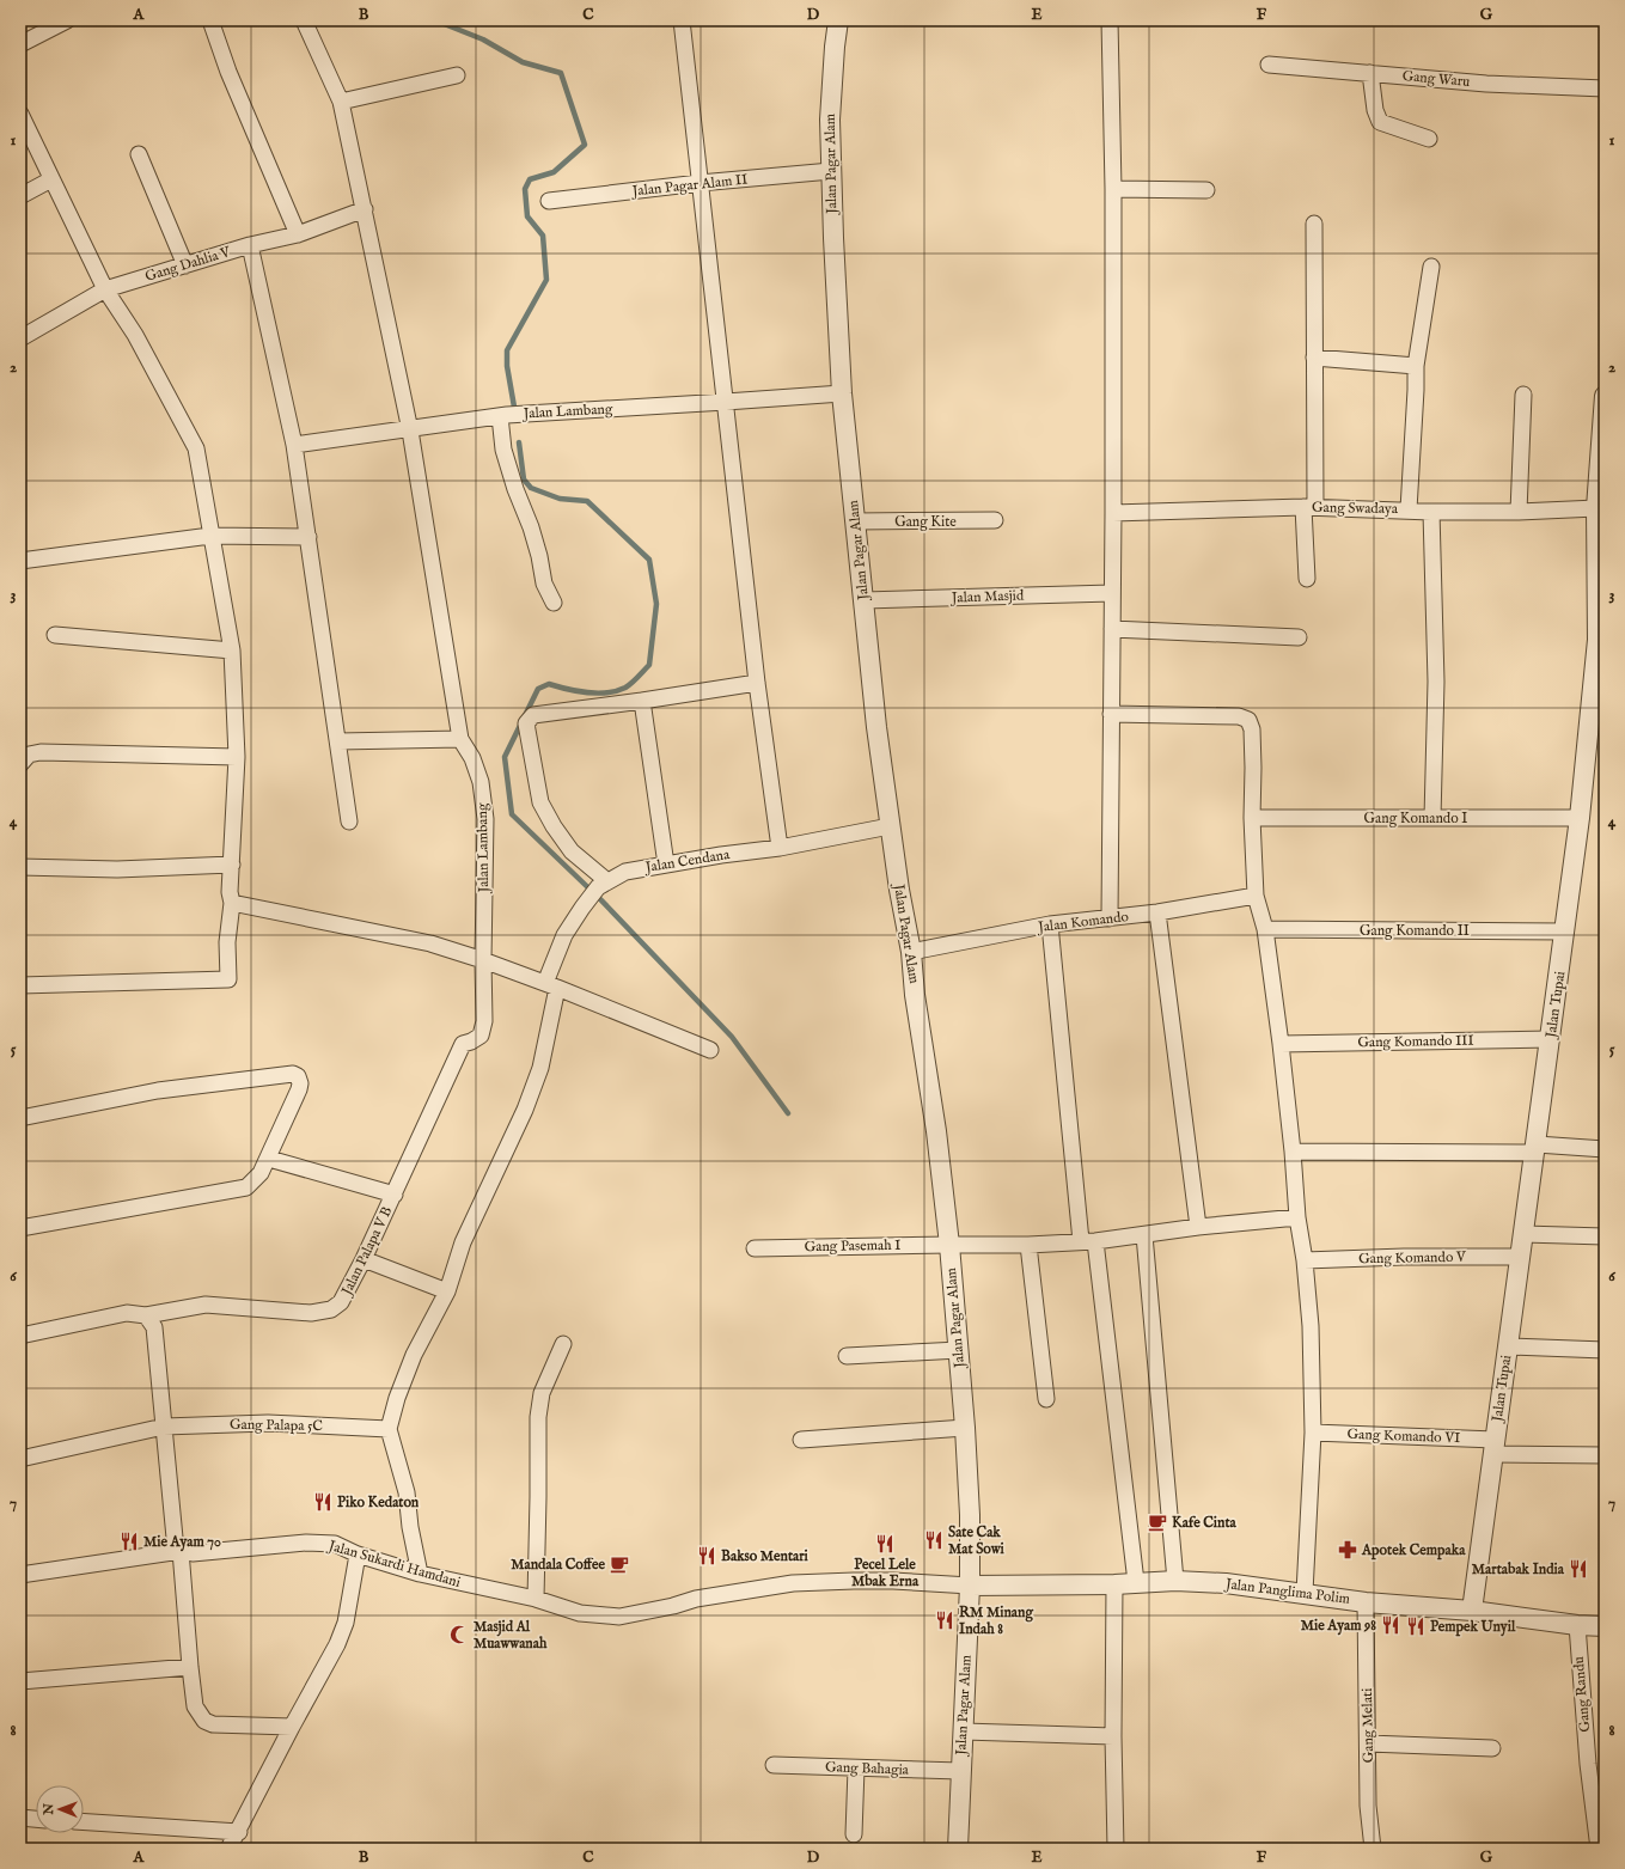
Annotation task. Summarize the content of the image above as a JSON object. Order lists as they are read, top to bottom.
{
  "streets": {
    "street": [
      "Gang Waru",
      "Jalan Pagar Alam",
      "Jalan Pagar Alam II",
      "Gang Dahlia V",
      "Jalan Lambang",
      "Gang Swadaya",
      "Gang Kite",
      "Jalan Masjid",
      "Gang Komando I",
      "Jalan Cendana",
      "Jalan Komando",
      "Gang Komando II",
      "Jalan Tupai",
      "Gang Komando III",
      "Gang Pasemah I",
      "Jalan Palapa V B",
      "Gang Komando V",
      "Gang Palapa 5C",
      "Gang Komando VI",
      "Jalan Sukardi Hamdani",
      "Jalan Panglima Polim",
      "Gang Randu",
      "Gang Melati",
      "Gang Bahagia"
    ]
  },
  "crossings": [
    ["Jalan Pagar Alam", "Jalan Pagar Alam II"],
    ["Jalan Pagar Alam", "Jalan Lambang"],
    ["Jalan Pagar Alam", "Gang Kite"],
    ["Jalan Pagar Alam", "Jalan Masjid"],
    ["Jalan Pagar Alam", "Jalan Cendana"],
    ["Jalan Pagar Alam", "Jalan Komando"],
    ["Jalan Pagar Alam", "Gang Pasemah I"],
    ["Jalan Pagar Alam", "Jalan Sukardi Hamdani"],
    ["Jalan Pagar Alam", "Jalan Panglima Polim"],
    ["Jalan Pagar Alam", "Gang Bahagia"],
    ["Jalan Lambang", "Jalan Palapa V B"],
    ["Gang Swadaya", "Jalan Tupai"],
    ["Gang Komando I", "Jalan Tupai"],
    ["Jalan Cendana", "Gang Palapa 5C"],
    ["Gang Komando II", "Jalan Tupai"],
    ["Jalan Tupai", "Gang Komando III"],
    ["Jalan Tupai", "Gang Komando V"],
    ["Jalan Tupai", "Gang Komando VI"],
    ["Jalan Tupai", "Jalan Panglima Polim"],
    ["Jalan Sukardi Hamdani", "Jalan Panglima Polim"],
    ["Jalan Panglima Polim", "Gang Randu"],
    ["Jalan Panglima Polim", "Gang Melati"]
  ],
  "places": {
    "restaurant": [
      "Piko Kedaton",
      "Sate Cak Mat Sowi",
      "Mie Ayam 70",
      "Pecel Lele Mbak Erna",
      "Bakso Mentari",
      "Martabak India",
      "RM Minang Indah 8",
      "Mie Ayam 98",
      "Pempek Unyil"
    ],
    "cafe": ["Kafe Cinta", "Mandala Coffee"],
    "pharmacy": ["Apotek Cempaka"],
    "mosque": ["Masjid Al Muawwanah"]
  },
  "north": "left",
  "grid": {
    "columns": [
      "A",
      "B",
      "C",
      "D",
      "E",
      "F",
      "G"
    ],
    "rows": [
      "1",
      "2",
      "3",
      "4",
      "5",
      "6",
      "7",
      "8"
    ]
  }
}
